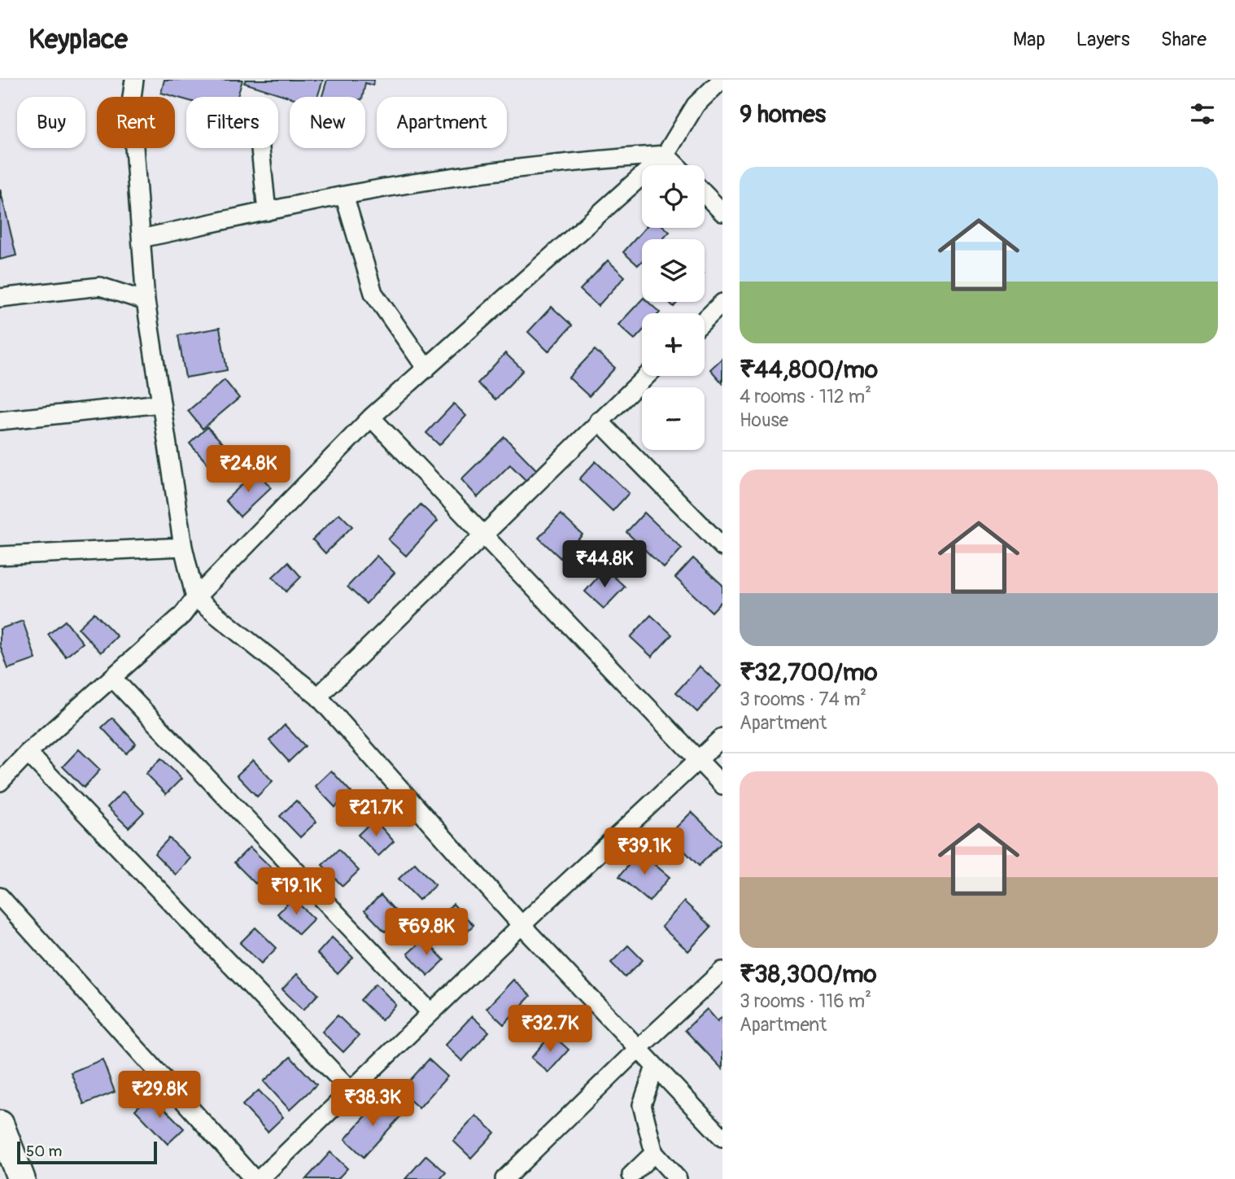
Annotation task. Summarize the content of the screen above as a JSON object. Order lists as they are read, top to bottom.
{
  "scale_bar": "50 m",
  "page": {
    "header": "Keyplace",
    "nav": ["Map", "Layers", "Share"],
    "heading": "9 homes",
    "chip": [
      "Buy",
      "Rent",
      "Filters",
      "New",
      "Apartment"
    ],
    "list": [
      {
        "name": "₹44,800/mo",
        "note": "4 rooms · 112 m² · House"
      },
      {
        "name": "₹32,700/mo",
        "note": "3 rooms · 74 m² · Apartment"
      },
      {
        "name": "₹38,300/mo",
        "note": "3 rooms · 116 m² · Apartment"
      }
    ],
    "map_buttons": ["+", "−"],
    "price": [
      "₹24.8K",
      "₹44.8K",
      "₹21.7K",
      "₹39.1K",
      "₹19.1K",
      "₹69.8K",
      "₹32.7K",
      "₹29.8K",
      "₹38.3K"
    ],
    "scale": "50 m"
  }
}
